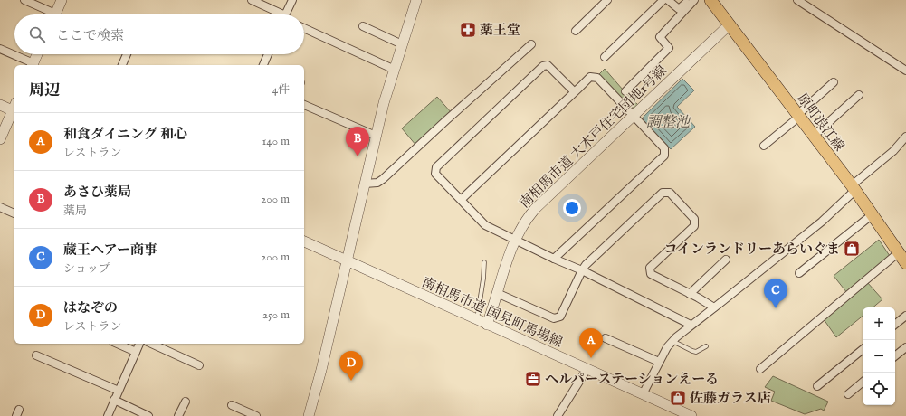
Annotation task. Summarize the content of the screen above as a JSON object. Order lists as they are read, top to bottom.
{
  "streets": {
    "main road": ["原町浪江線"],
    "street": ["南相馬市道 大木戸住宅団地1号線", "南相馬市道 国見町馬場線"]
  },
  "crossings": [
    ["原町浪江線", "南相馬市道 大木戸住宅団地1号線"],
    ["南相馬市道 大木戸住宅団地1号線", "南相馬市道 国見町馬場線"]
  ],
  "water": ["調整池"],
  "places": {
    "pharmacy": ["薬王堂"],
    "shop": ["コインランドリーあらいぐま", "佐藤ガラス店"],
    "office": ["ヘルパーステーションえーる"]
  },
  "page": {
    "search": "ここで検索",
    "heading": ["周辺", "4件"],
    "list": [
      {
        "mark": "A",
        "name": "和食ダイニング 和心",
        "note": "レストラン",
        "value": "140 m"
      },
      {
        "mark": "B",
        "name": "あさひ薬局",
        "note": "薬局",
        "value": "200 m"
      },
      {
        "mark": "C",
        "name": "蔵王ヘアー商事",
        "note": "ショップ",
        "value": "200 m"
      },
      {
        "mark": "D",
        "name": "はなぞの",
        "note": "レストラン",
        "value": "250 m"
      }
    ],
    "pins": [
      "B",
      "C",
      "A",
      "D"
    ],
    "map_buttons": ["+", "−"]
  }
}
